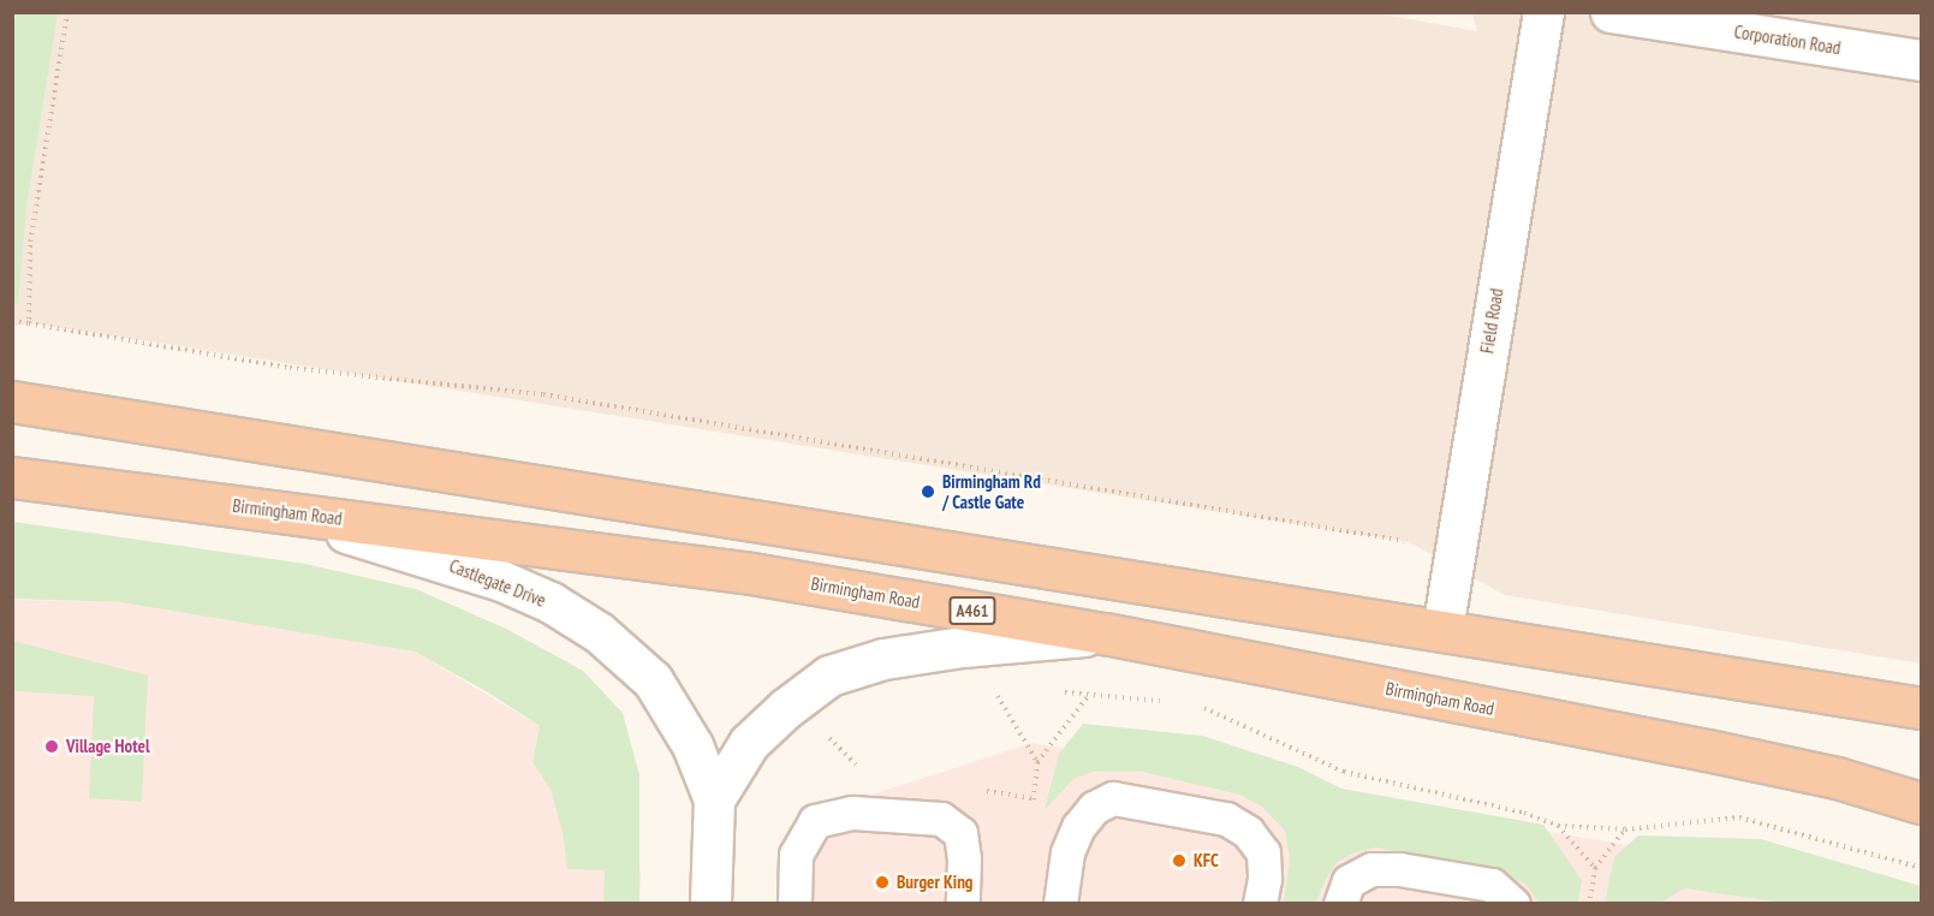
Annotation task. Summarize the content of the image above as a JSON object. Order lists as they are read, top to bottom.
{
  "streets": {
    "highway": ["Birmingham Road", "A461"],
    "street": ["Corporation Road", "Field Road", "Castlegate Drive"]
  },
  "crossings": [
    ["Birmingham Road", "Castlegate Drive"]
  ],
  "places": [
    "Birmingham Rd / Castle Gate",
    "Village Hotel",
    "KFC",
    "Burger King"
  ]
}
